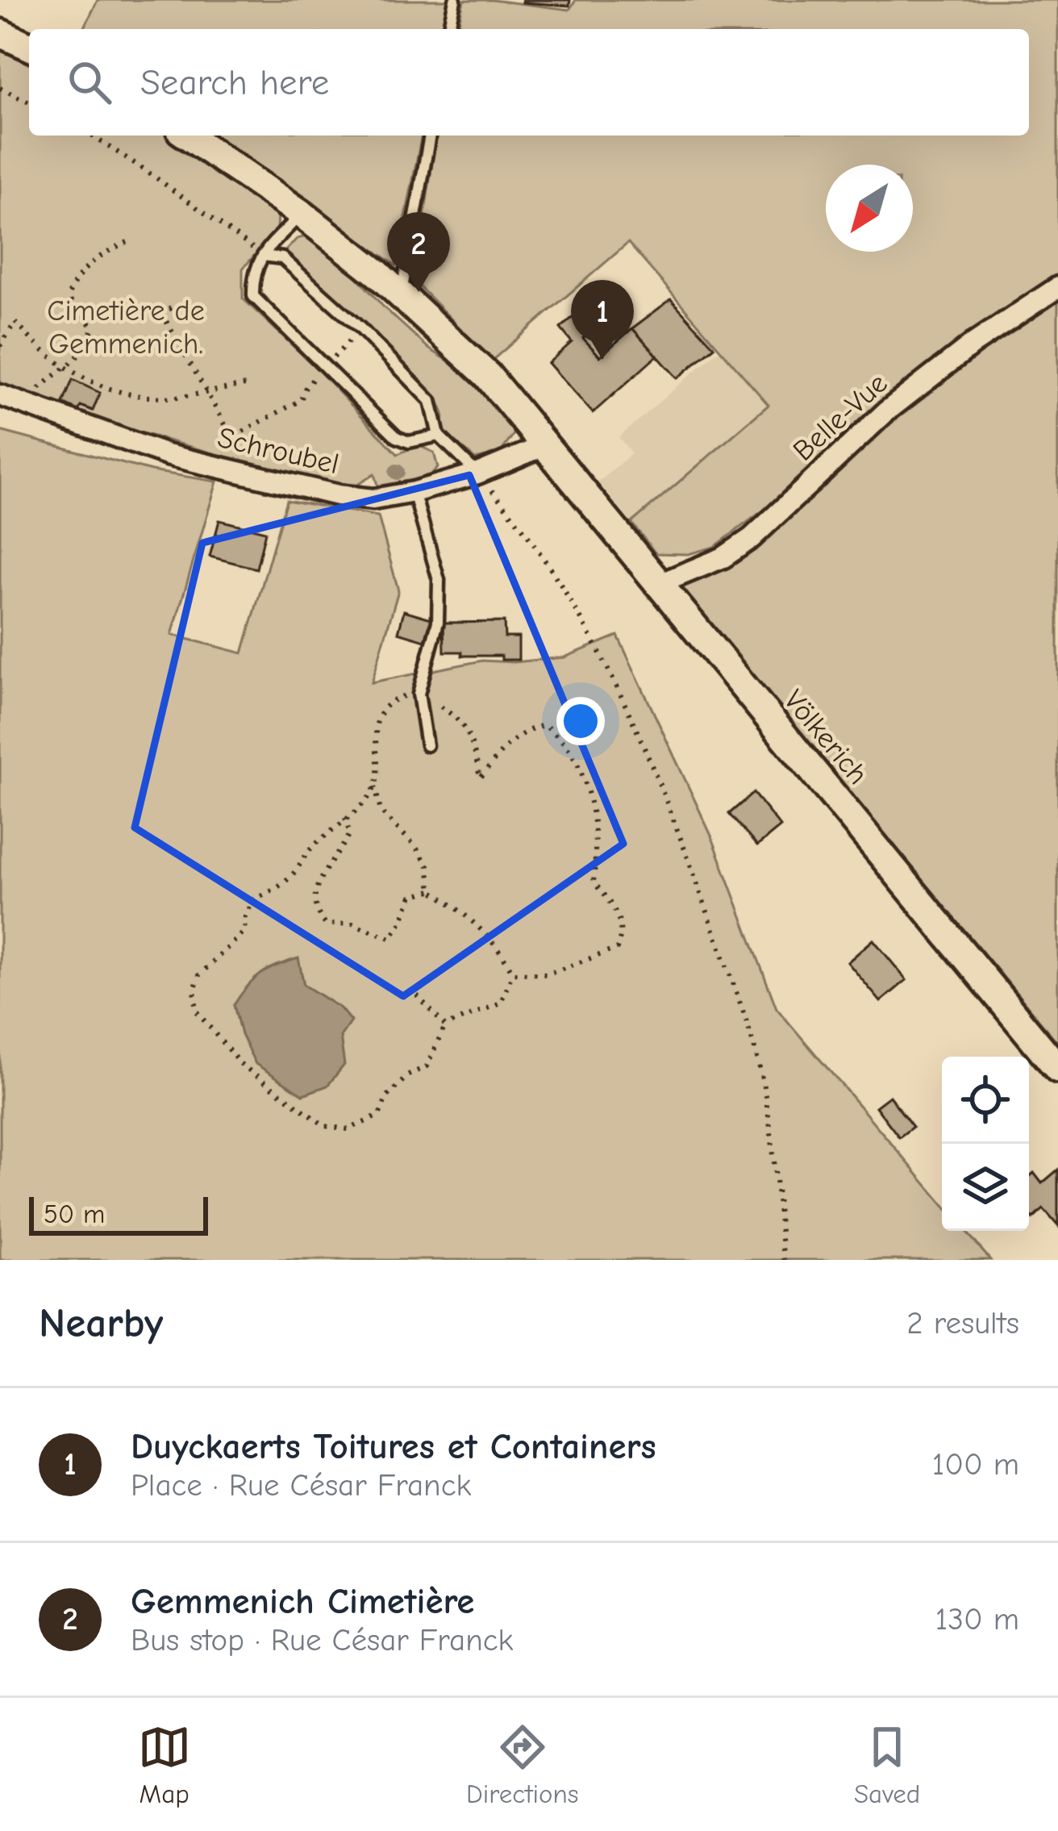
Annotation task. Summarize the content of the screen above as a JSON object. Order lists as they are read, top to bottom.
{
  "streets": {
    "main road": ["Völkerich"],
    "street": ["Belle-Vue", "Schroubel"]
  },
  "crossings": [
    ["Belle-Vue", "Völkerich"],
    ["Schroubel", "Völkerich"]
  ],
  "parks": ["Cimetière de Gemmenich."],
  "scale_bar": "50 m",
  "north": "bottom left",
  "page": {
    "search": "Search here",
    "pins": ["2", "1"],
    "scale": "50 m",
    "heading": ["Nearby", "2 results"],
    "list": [
      {
        "mark": "1",
        "name": "Duyckaerts Toitures et Containers",
        "note": "Place · Rue César Franck",
        "value": "100 m"
      },
      {
        "mark": "2",
        "name": "Gemmenich Cimetière",
        "note": "Bus stop · Rue César Franck",
        "value": "130 m"
      }
    ],
    "nav": ["Map", "Directions", "Saved"]
  }
}
